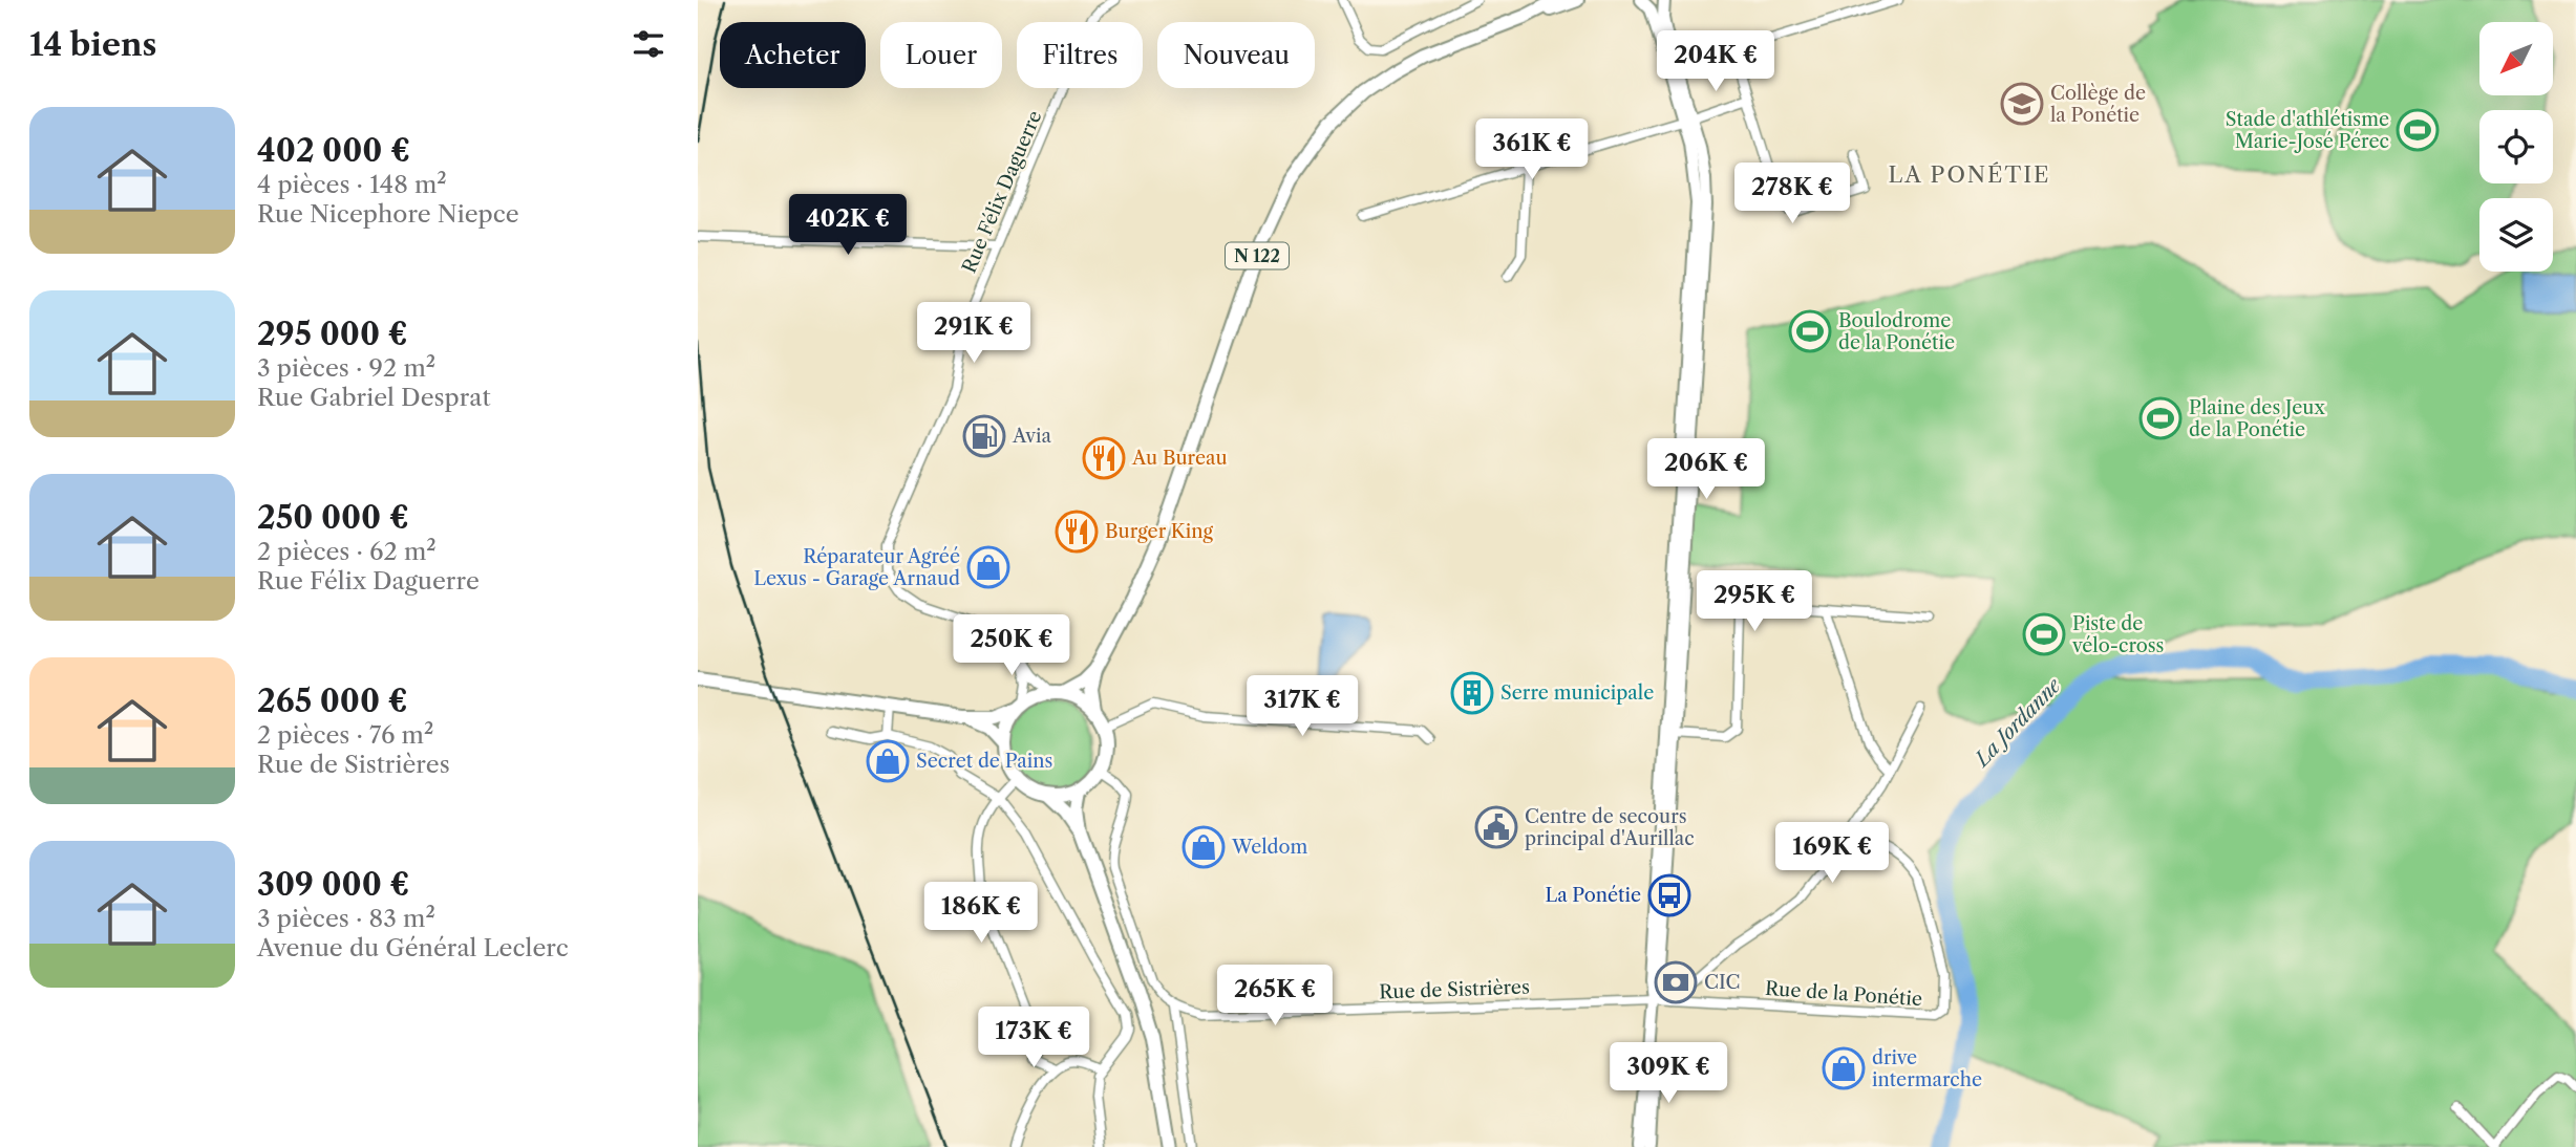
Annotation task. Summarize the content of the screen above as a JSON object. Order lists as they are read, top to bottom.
{
  "streets": {
    "main road": ["N 122"],
    "street": ["Rue Félix Daguerre", "Rue de Sistrières", "Rue de la Ponétie"]
  },
  "crossings": [
    ["Rue Félix Daguerre", "N 122"],
    ["Rue de Sistrières", "Rue de la Ponétie"]
  ],
  "districts": ["LA PONÉTIE"],
  "water": ["La Jordanne"],
  "places": {
    "school or university": ["Collège de la Ponétie"],
    "sports": [
      "Stade d'athlétisme Marie-José Pérec",
      "Boulodrome de la Ponétie",
      "Plaine des Jeux de la Ponétie",
      "Piste de vélo-cross"
    ],
    "fuel station": ["Avia"],
    "restaurant": ["Au Bureau", "Burger King"],
    "shop": [
      "Réparateur Agréé Lexus - Garage Arnaud",
      "Secret de Pains",
      "Weldom",
      "drive intermarche"
    ],
    "building": ["Serre municipale"],
    "public building": ["Centre de secours principal d'Aurillac"],
    "bus stop": ["La Ponétie"],
    "bank": ["CIC"]
  },
  "north": "bottom left",
  "page": {
    "heading": "14 biens",
    "chip": [
      "Acheter",
      "Louer",
      "Filtres",
      "Nouveau"
    ],
    "price": [
      "204K €",
      "361K €",
      "278K €",
      "402K €",
      "291K €",
      "206K €",
      "295K €",
      "250K €",
      "317K €",
      "169K €",
      "186K €",
      "265K €",
      "173K €",
      "309K €"
    ],
    "list": [
      {
        "name": "402 000 €",
        "note": "4 pièces · 148 m² · Rue Nicephore Niepce"
      },
      {
        "name": "295 000 €",
        "note": "3 pièces · 92 m² · Rue Gabriel Desprat"
      },
      {
        "name": "250 000 €",
        "note": "2 pièces · 62 m² · Rue Félix Daguerre"
      },
      {
        "name": "265 000 €",
        "note": "2 pièces · 76 m² · Rue de Sistrières"
      },
      {
        "name": "309 000 €",
        "note": "3 pièces · 83 m² · Avenue du Général Leclerc"
      }
    ]
  }
}
